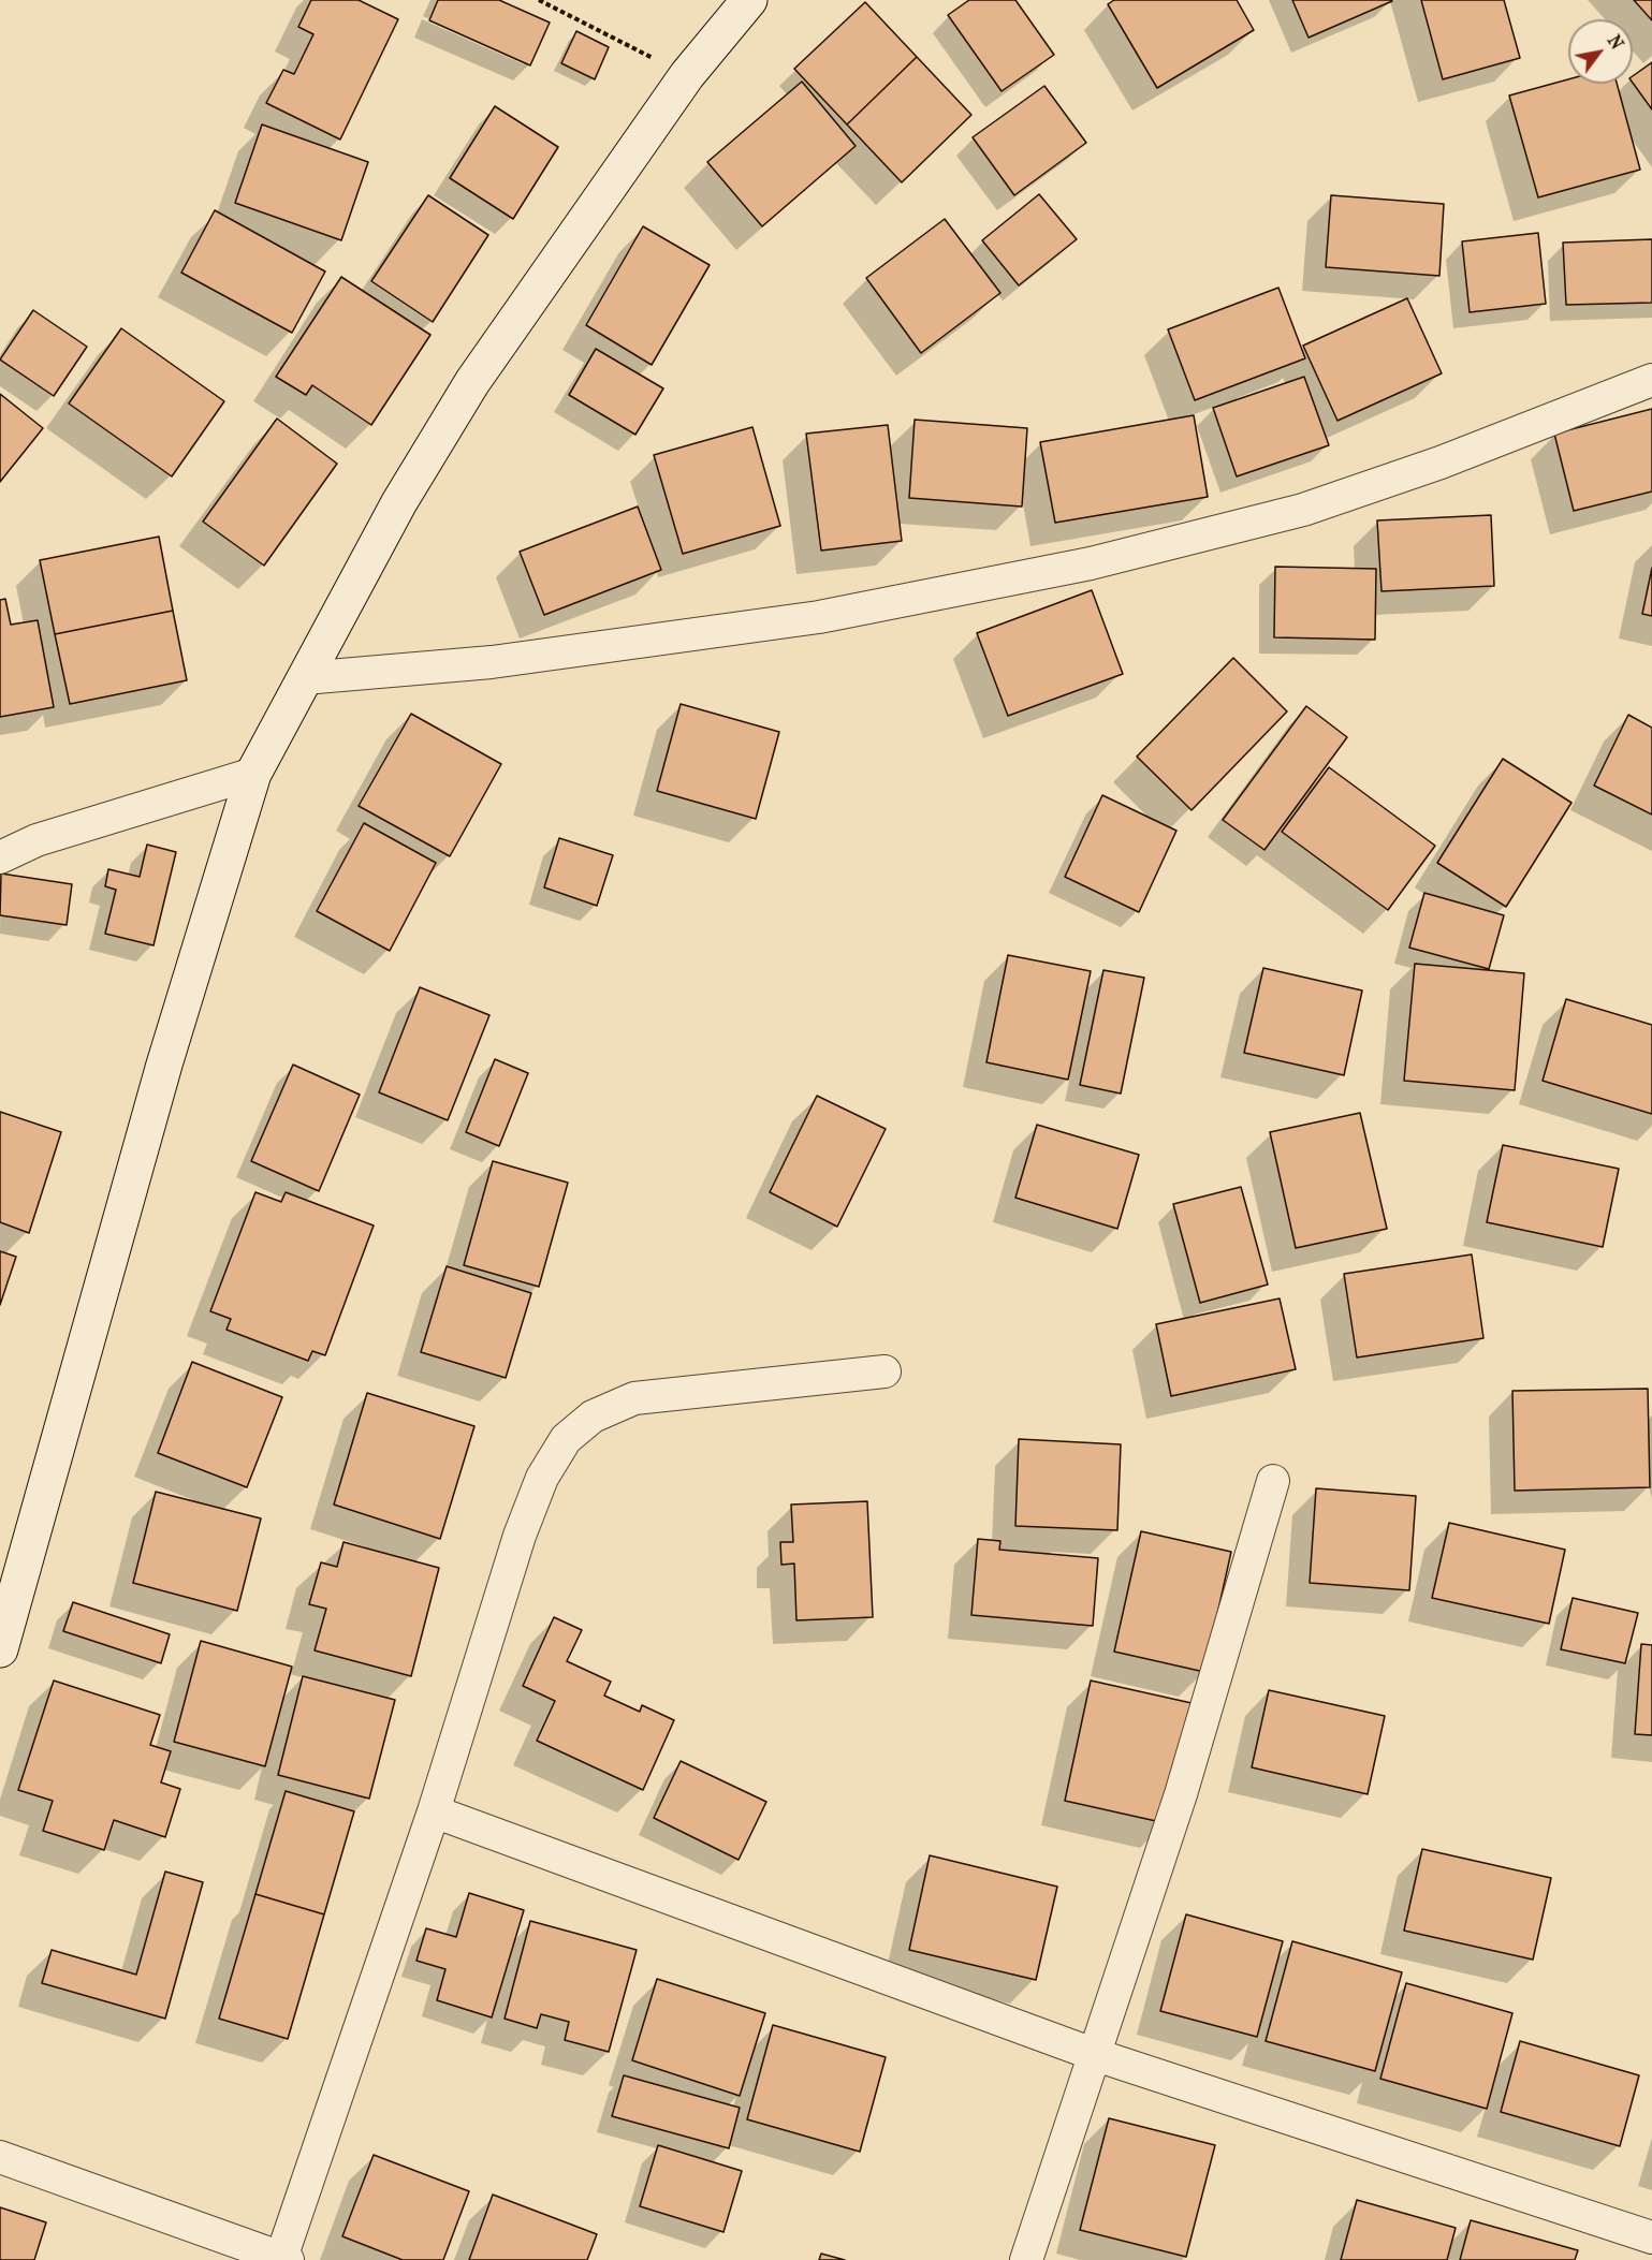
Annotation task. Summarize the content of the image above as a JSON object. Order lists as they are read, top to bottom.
{
  "north": "top right"
}
